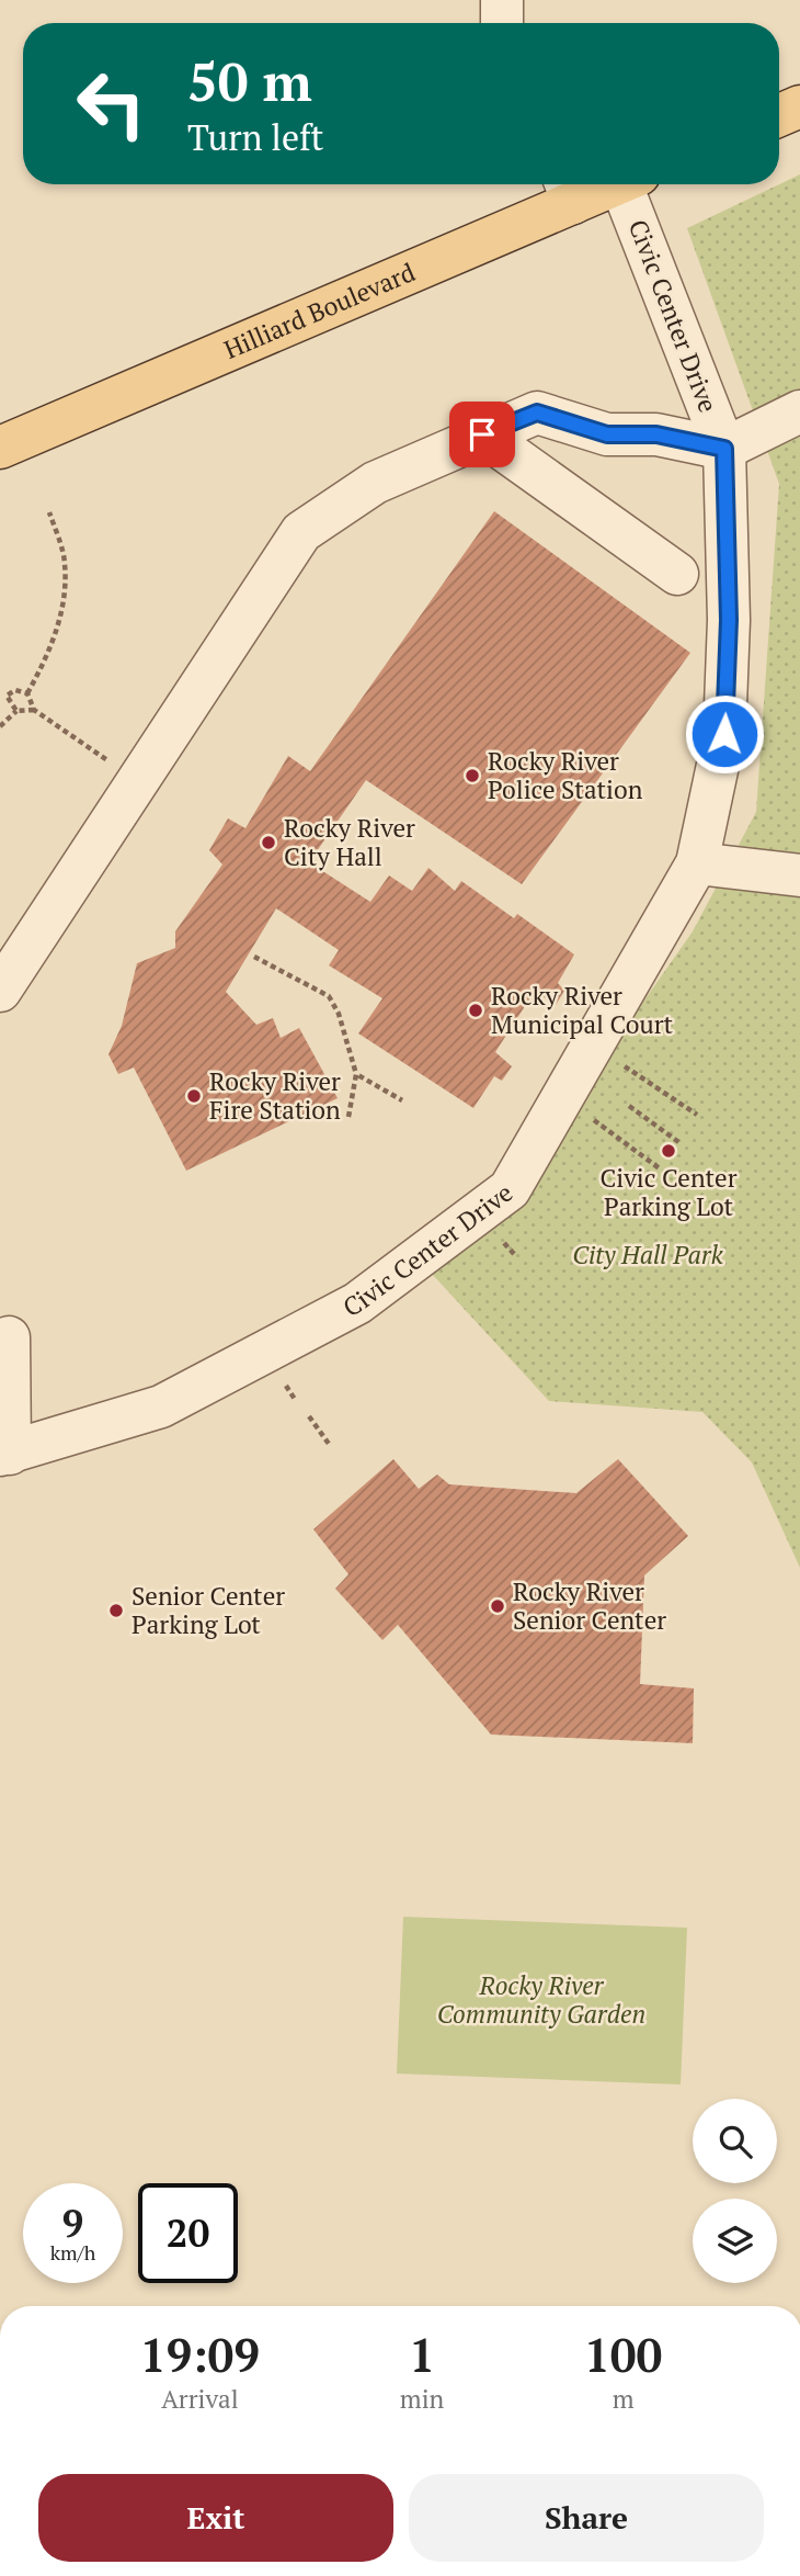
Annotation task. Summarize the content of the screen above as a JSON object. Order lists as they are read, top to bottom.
{
  "streets": {
    "main road": ["Hilliard Boulevard"],
    "street": ["Civic Center Drive"]
  },
  "parks": ["City Hall Park", "Rocky River Community Garden"],
  "places": [
    "Rocky River Police Station",
    "Rocky River City Hall",
    "Rocky River Municipal Court",
    "Rocky River Fire Station",
    "Civic Center Parking Lot",
    "Rocky River Senior Center",
    "Senior Center Parking Lot"
  ],
  "page": {
    "turn": ["50 m", "Turn left"],
    "speed": "9 km/h",
    "limit": "20",
    "eta": [
      "19:09",
      "Arrival",
      "1",
      "min",
      "100",
      "m"
    ],
    "buttons": ["Exit", "Share"]
  }
}
